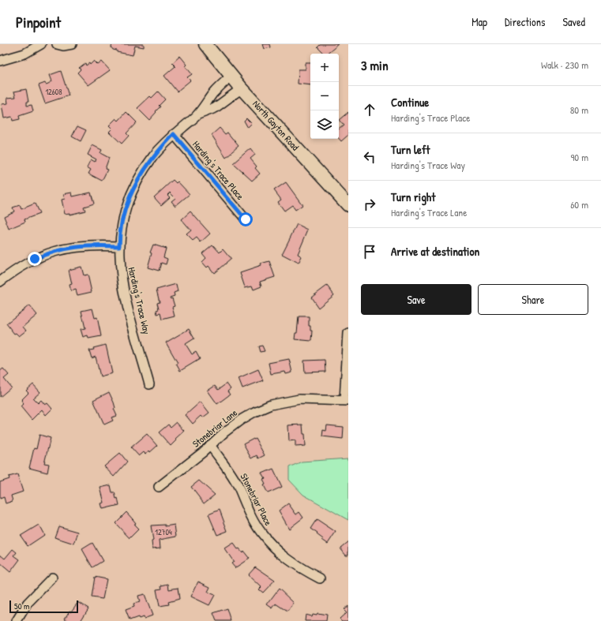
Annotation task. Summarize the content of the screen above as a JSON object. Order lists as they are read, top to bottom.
{
  "streets": {
    "street": [
      "North Gayton Road",
      "Harding's Trace Place",
      "Harding's Trace Way",
      "Stonebriar Lane",
      "Stonebriar Place"
    ]
  },
  "crossings": [
    ["North Gayton Road", "Harding's Trace Way"],
    ["Harding's Trace Place", "Harding's Trace Way"],
    ["Stonebriar Lane", "Stonebriar Place"]
  ],
  "house_numbers": ["12608", "12704"],
  "scale_bar": "50 m",
  "page": {
    "header": "Pinpoint",
    "nav": ["Map", "Directions", "Saved"],
    "heading": ["3 min", "Walk · 230 m"],
    "map_buttons": ["+", "−"],
    "list": [
      ["Continue", "Harding's Trace Place", "80 m"],
      ["Turn left", "Harding's Trace Way", "90 m"],
      ["Turn right", "Harding's Trace Lane", "60 m"],
      "Arrive at destination"
    ],
    "buttons": ["Save", "Share"],
    "scale": "50 m"
  }
}
